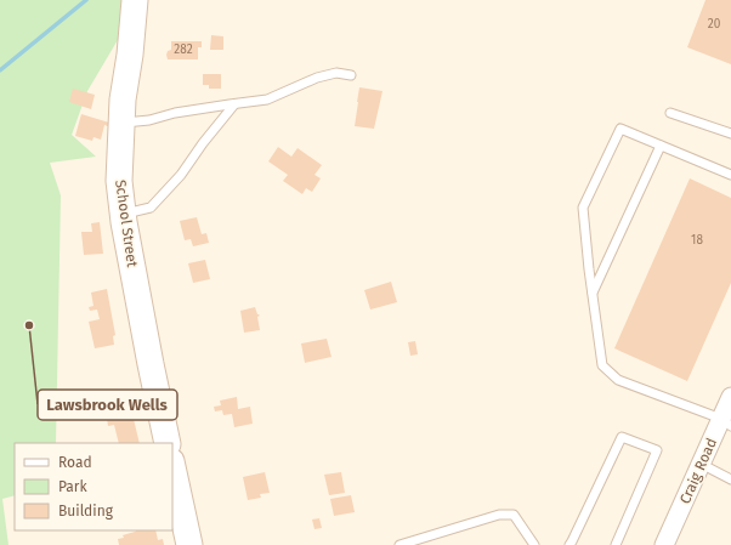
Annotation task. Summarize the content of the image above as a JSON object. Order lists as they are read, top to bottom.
{
  "streets": {
    "street": ["School Street", "Craig Road"]
  },
  "places": ["Lawsbrook Wells"],
  "house_numbers": ["20", "282", "18"],
  "legend": ["Road", "Park", "Building"]
}
